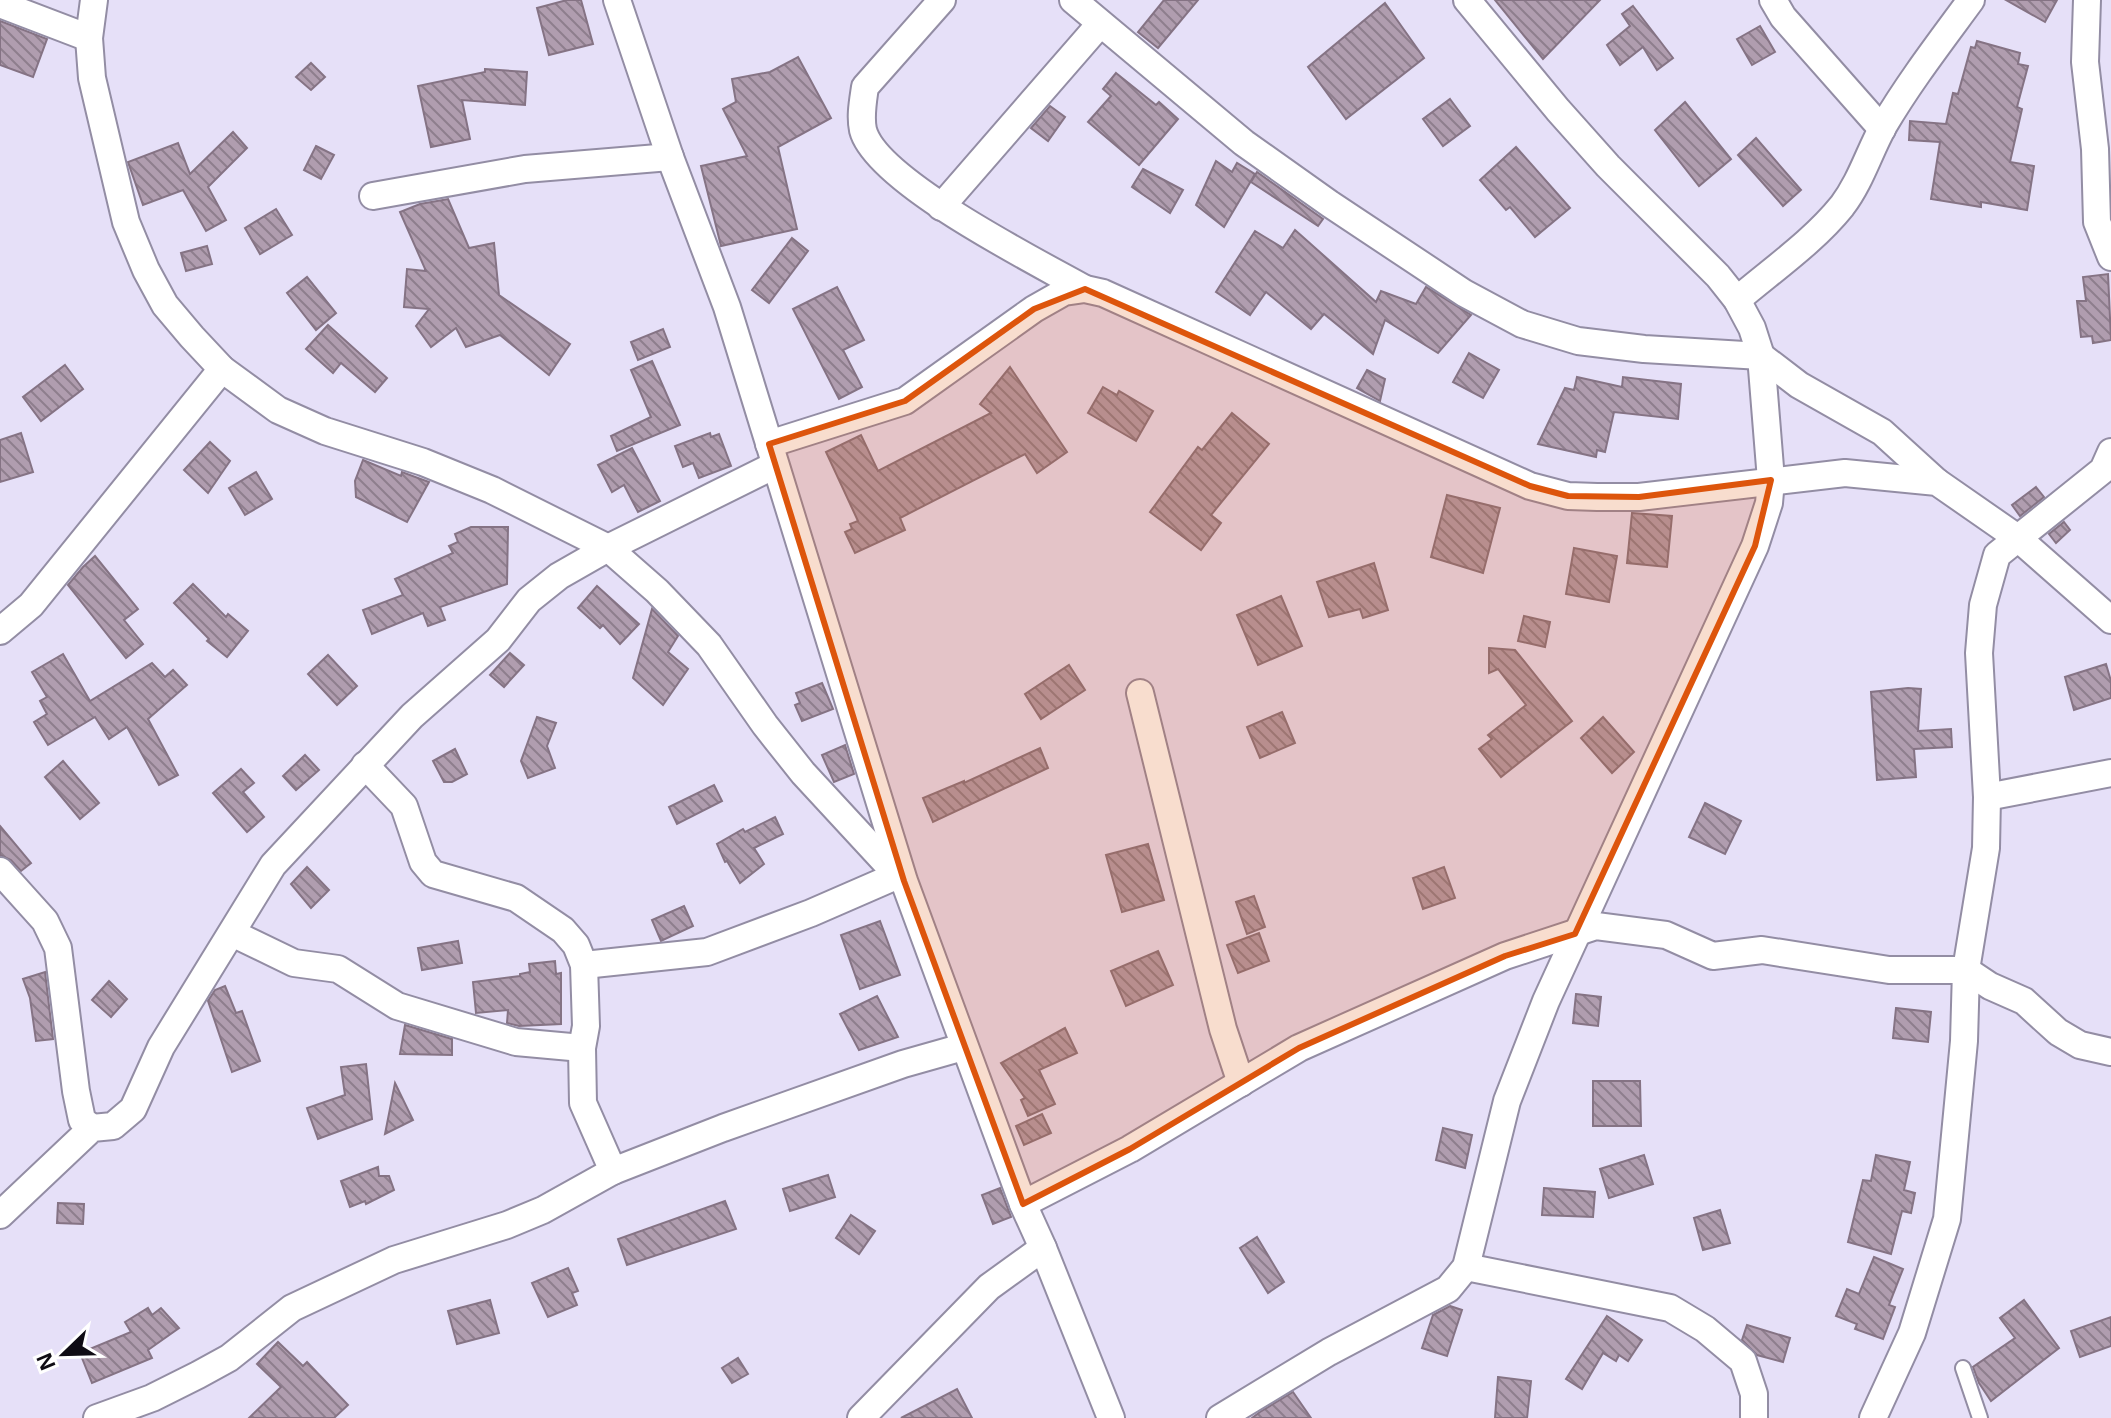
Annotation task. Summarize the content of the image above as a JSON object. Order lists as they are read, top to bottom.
{
  "north": "bottom left"
}
